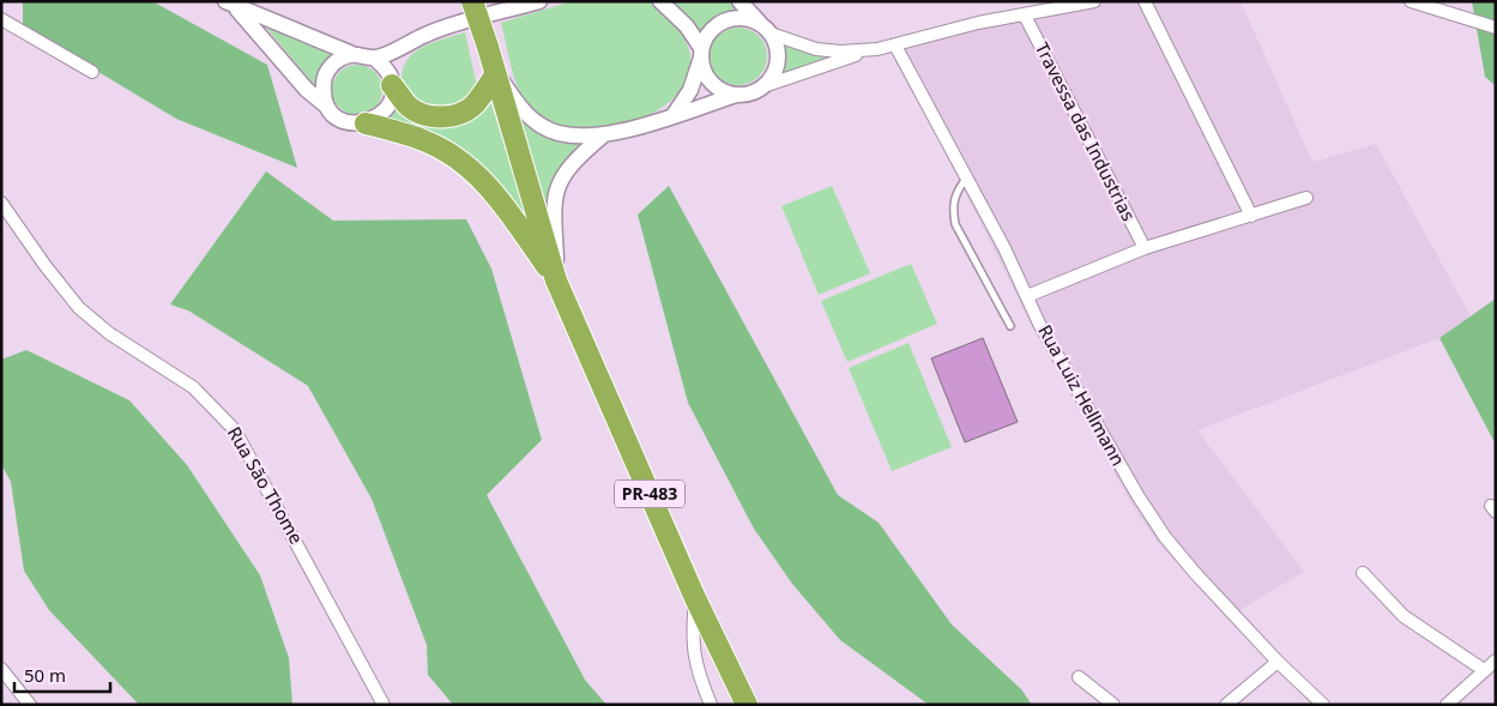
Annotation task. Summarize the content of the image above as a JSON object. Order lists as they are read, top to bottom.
{
  "streets": {
    "highway": ["PR-483"],
    "street": ["Travessa das Industrias", "Rua Luiz Hellmann", "Rua São Thome"]
  },
  "scale_bar": "50 m"
}
